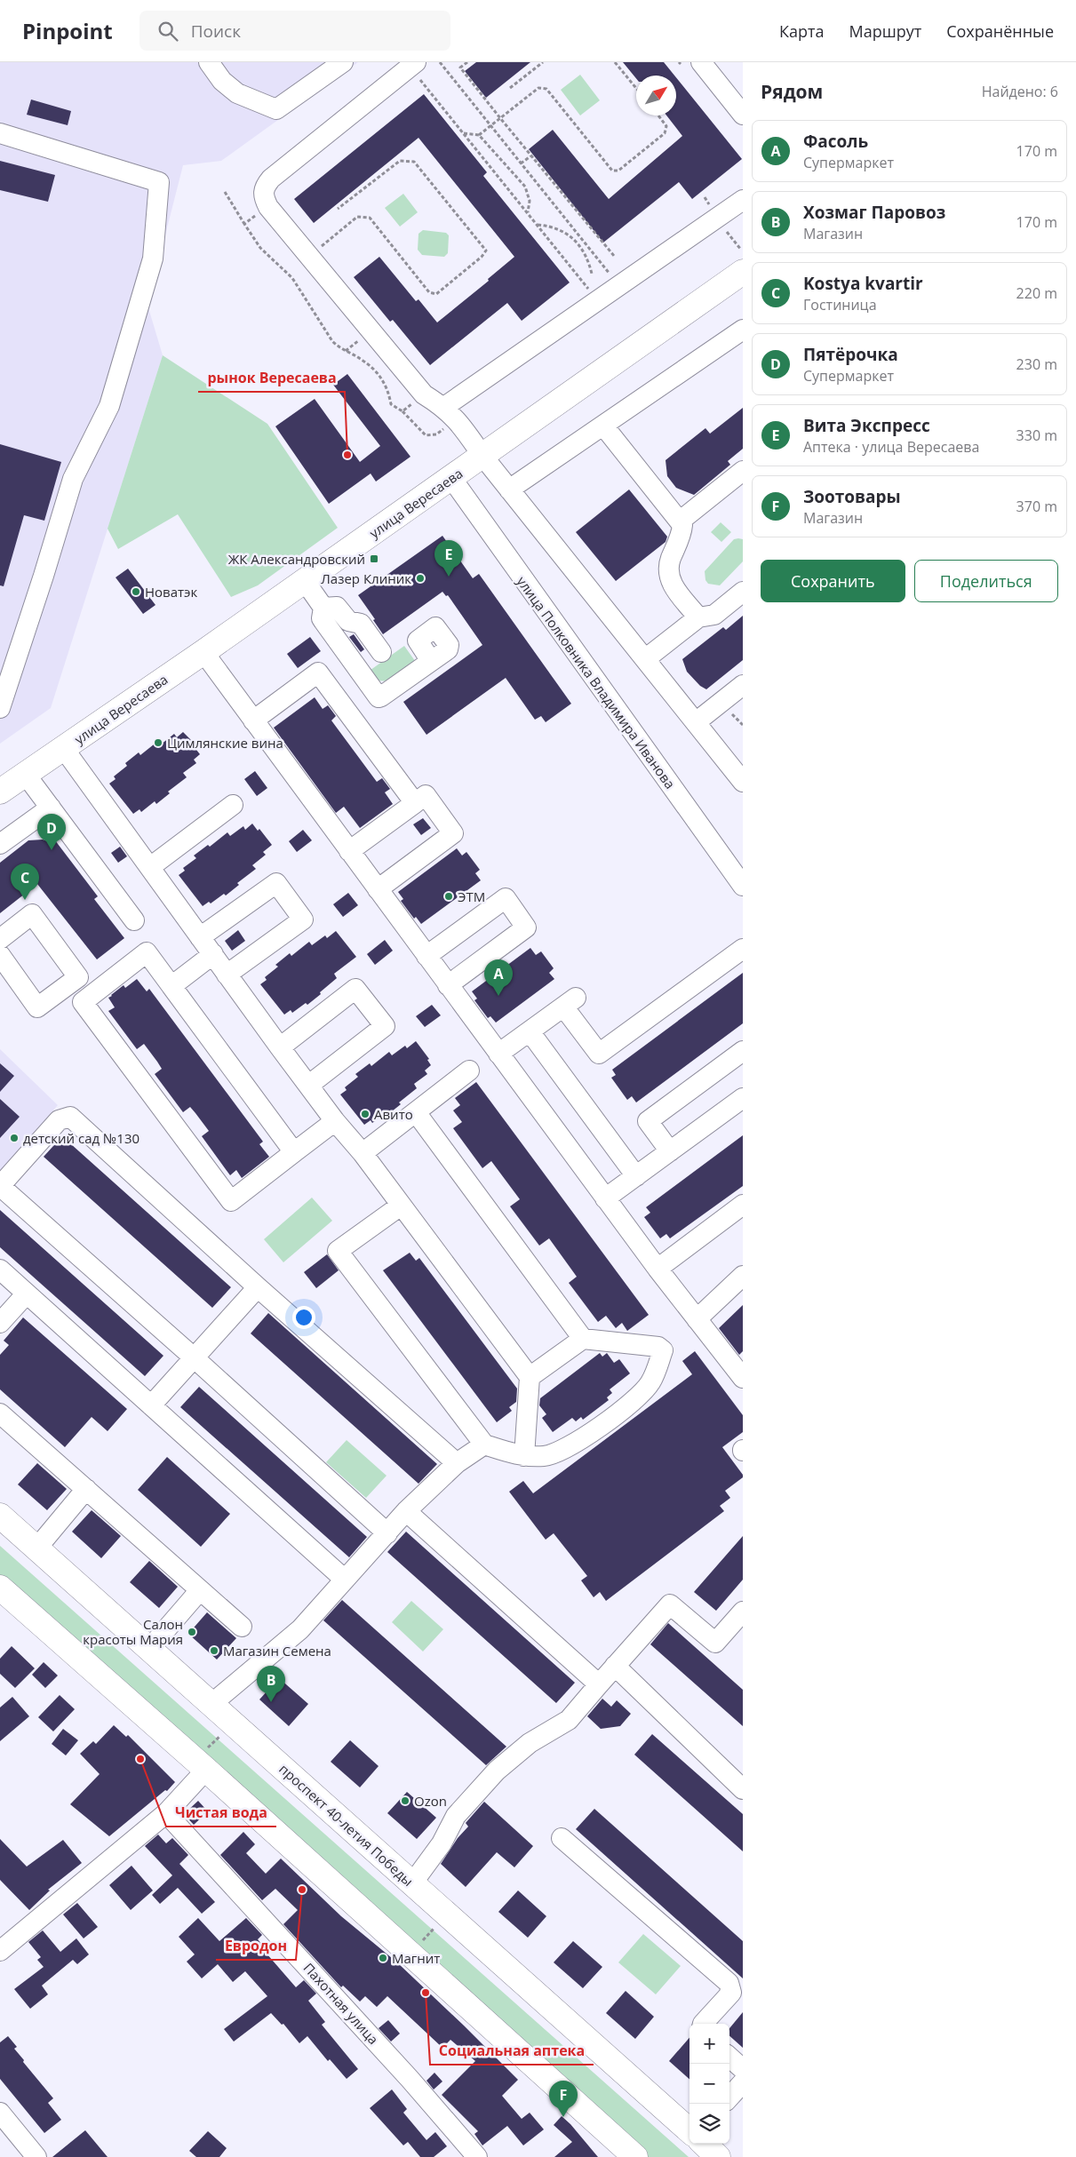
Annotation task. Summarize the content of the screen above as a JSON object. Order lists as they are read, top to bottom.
{
  "streets": {
    "main road": ["улица Вересаева", "проспект 40-летия Победы"],
    "street": ["улица Полковника Владимира Иванова", "Пахотная улица"]
  },
  "crossings": [
    ["улица Вересаева", "улица Полковника Владимира Иванова"]
  ],
  "places": {
    "other": [
      "рынок Вересаева",
      "Лазер Клиник",
      "Новатэк",
      "Цимлянские вина",
      "ЭТМ",
      "Авито",
      "детский сад №130",
      "Салон красоты Мария",
      "Магазин Семена",
      "Чистая вода",
      "Ozon",
      "Евродон",
      "Магнит",
      "Социальная аптека"
    ],
    "transit": ["ЖК Александровский"]
  },
  "north": "top right",
  "page": {
    "header": "Pinpoint",
    "search": "Поиск",
    "nav": ["Карта", "Маршрут", "Сохранённые"],
    "heading": ["Рядом", "Найдено: 6"],
    "list": [
      {
        "mark": "A",
        "name": "Фасоль",
        "note": "Супермаркет",
        "value": "170 m"
      },
      {
        "mark": "B",
        "name": "Хозмаг Паровоз",
        "note": "Магазин",
        "value": "170 m"
      },
      {
        "mark": "C",
        "name": "Kostya kvartir",
        "note": "Гостиница",
        "value": "220 m"
      },
      {
        "mark": "D",
        "name": "Пятёрочка",
        "note": "Супермаркет",
        "value": "230 m"
      },
      {
        "mark": "E",
        "name": "Вита Экспресс",
        "note": "Аптека · улица Вересаева",
        "value": "330 m"
      },
      {
        "mark": "F",
        "name": "Зоотовары",
        "note": "Магазин",
        "value": "370 m"
      }
    ],
    "pins": [
      "E",
      "D",
      "C",
      "A",
      "B",
      "F"
    ],
    "buttons": ["Сохранить", "Поделиться"],
    "map_buttons": ["+", "−"]
  }
}
